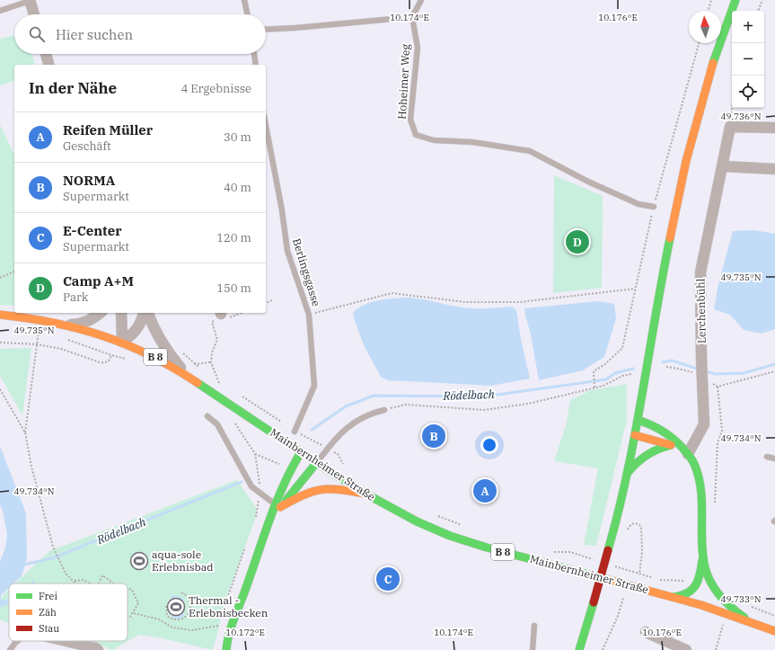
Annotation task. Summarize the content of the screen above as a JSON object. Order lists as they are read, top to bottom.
{
  "streets": {
    "main road": ["B 8", "Mainbernheimer Straße"],
    "street": ["Lerchenbühl"],
    "lane": ["Hoheimer Weg", "Berlingsgasse"]
  },
  "water": ["Rödelbach"],
  "places": {
    "sports": ["aqua-sole Erlebnisbad", "Thermal - Erlebnisbecken"]
  },
  "legend": ["Frei", "Zäh", "Stau"],
  "north": "top",
  "page": {
    "map_buttons": ["+", "−"],
    "search": "Hier suchen",
    "heading": ["In der Nähe", "4 Ergebnisse"],
    "list": [
      {
        "mark": "A",
        "name": "Reifen Müller",
        "note": "Geschäft",
        "value": "30 m"
      },
      {
        "mark": "B",
        "name": "NORMA",
        "note": "Supermarkt",
        "value": "40 m"
      },
      {
        "mark": "C",
        "name": "E-Center",
        "note": "Supermarkt",
        "value": "120 m"
      },
      {
        "mark": "D",
        "name": "Camp A+M",
        "note": "Park",
        "value": "150 m"
      }
    ],
    "pins": [
      "D",
      "B",
      "A",
      "C"
    ]
  },
  "coordinates": [
    "10.174°E",
    "10.176°E",
    "49.736°N",
    "49.735°N",
    "49.734°N",
    "49.733°N",
    "10.172°E"
  ]
}
